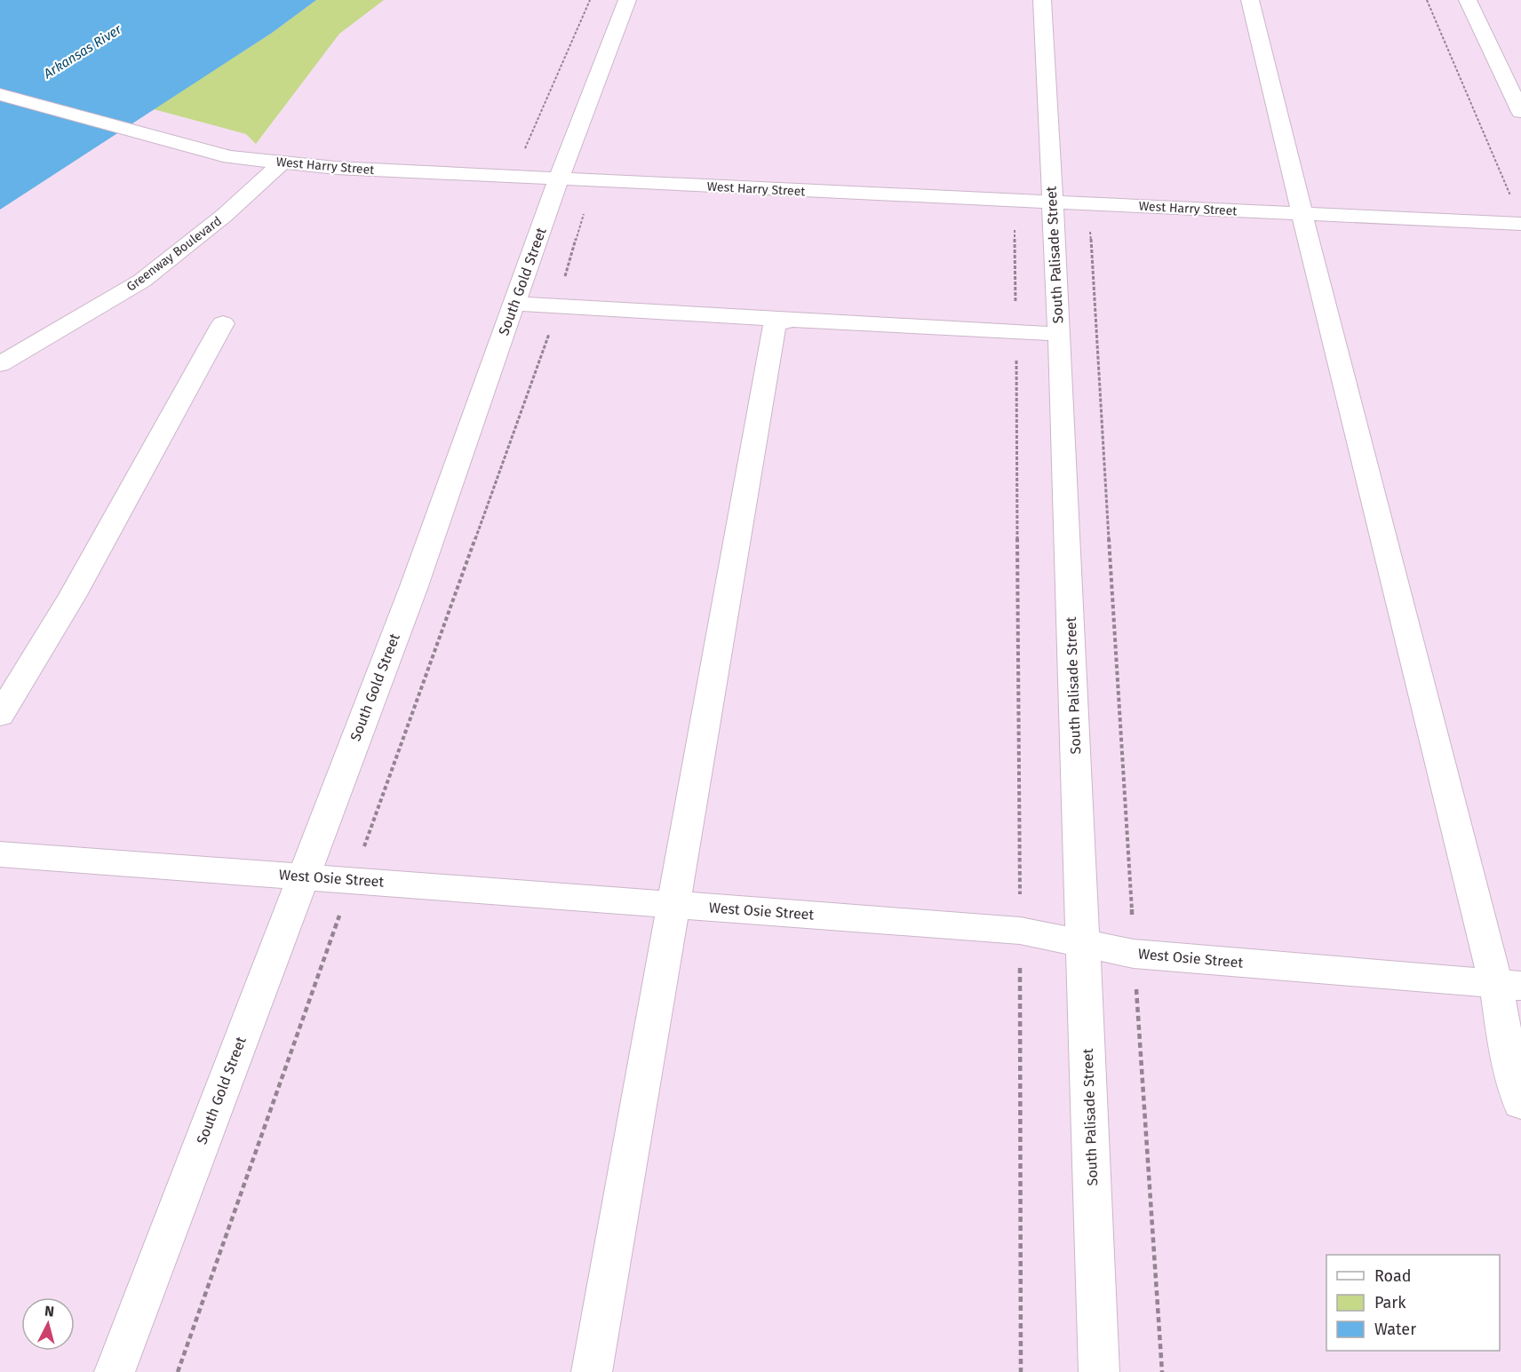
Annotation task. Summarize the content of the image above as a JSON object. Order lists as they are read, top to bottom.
{
  "streets": {
    "street": [
      "West Harry Street",
      "Greenway Boulevard",
      "South Palisade Street",
      "South Gold Street",
      "West Osie Street"
    ]
  },
  "crossings": [
    ["West Harry Street", "Greenway Boulevard"],
    ["West Harry Street", "South Palisade Street"],
    ["West Harry Street", "South Gold Street"],
    ["South Palisade Street", "West Osie Street"],
    ["South Gold Street", "West Osie Street"]
  ],
  "water": ["Arkansas River"],
  "legend": ["Road", "Park", "Water"],
  "north": "top"
}
